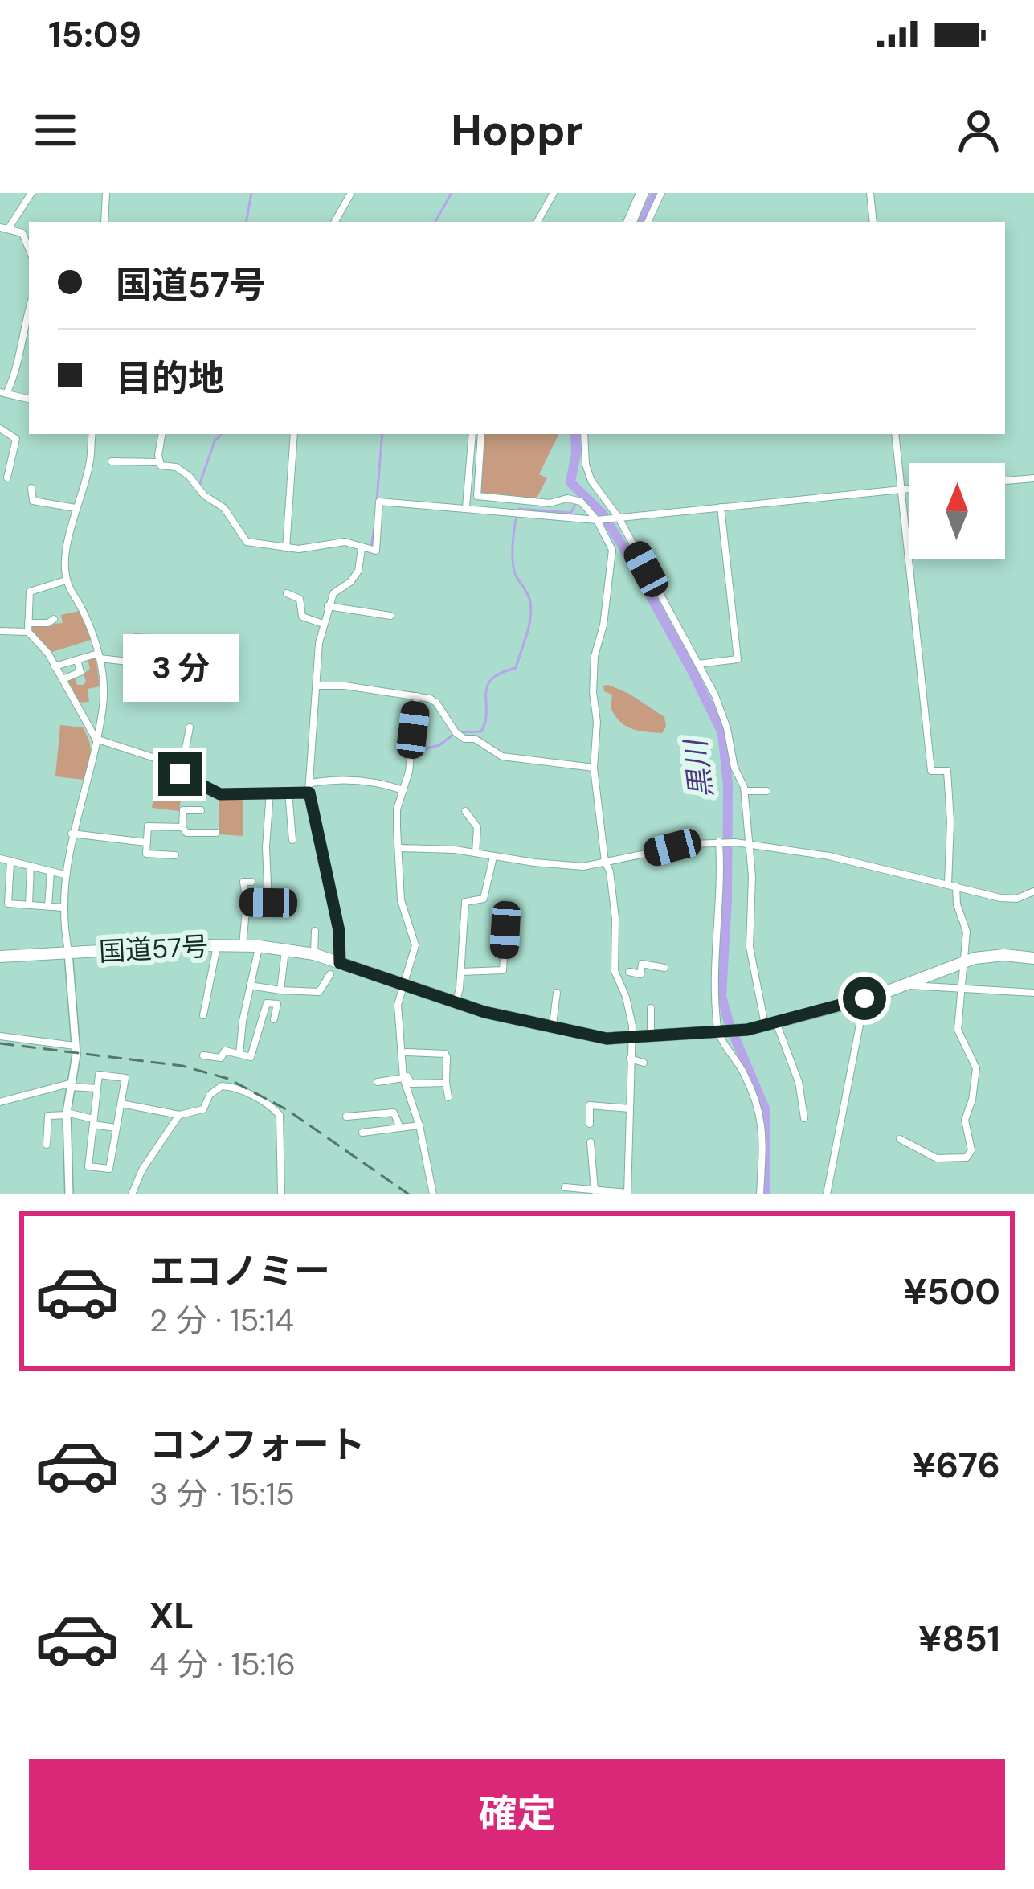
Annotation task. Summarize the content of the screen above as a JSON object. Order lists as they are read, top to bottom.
{
  "streets": {
    "highway": ["国道57号"]
  },
  "water": ["黒川"],
  "north": "top",
  "page": {
    "status": "15:09",
    "header": "Hoppr",
    "banner": ["国道57号", "目的地"],
    "bubble": "3 分",
    "list": [
      {
        "name": "エコノミー",
        "note": "2 分 · 15:14",
        "value": "¥500"
      },
      {
        "name": "コンフォート",
        "note": "3 分 · 15:15",
        "value": "¥676"
      },
      {
        "name": "XL",
        "note": "4 分 · 15:16",
        "value": "¥851"
      }
    ],
    "buttons": "確定"
  }
}
